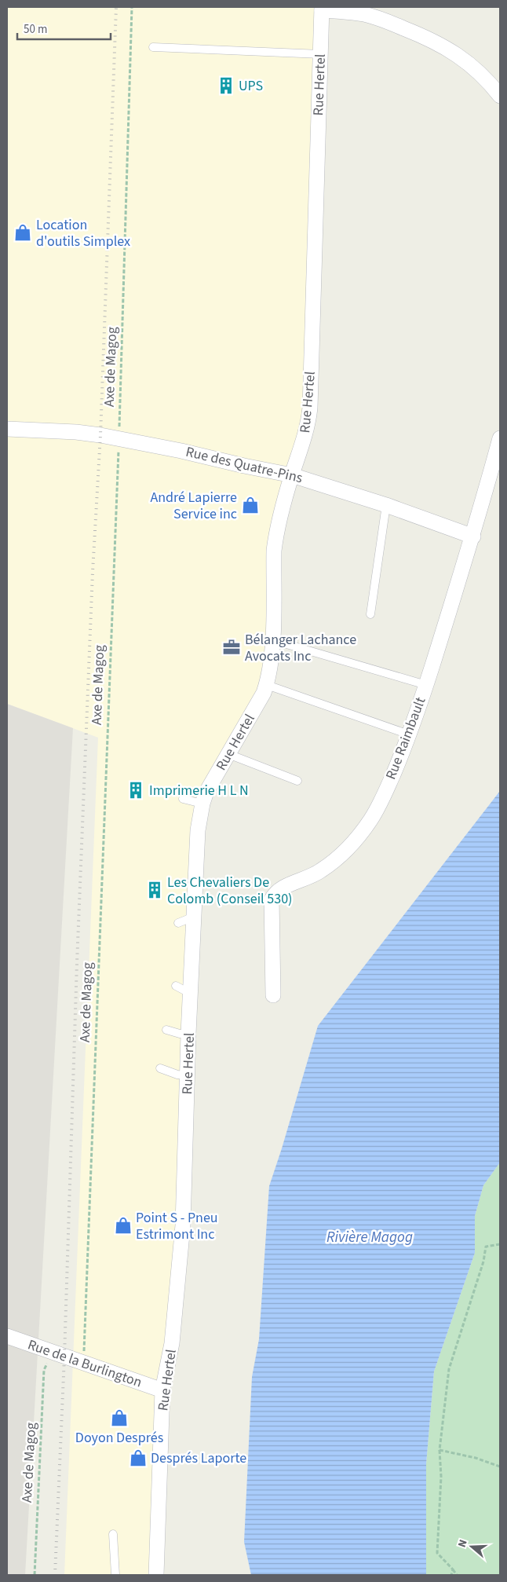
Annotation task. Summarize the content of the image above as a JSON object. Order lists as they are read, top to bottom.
{
  "streets": {
    "street": [
      "Rue Hertel",
      "Rue des Quatre-Pins",
      "Rue Raimbault",
      "Rue de la Burlington"
    ],
    "path": ["Axe de Magog"]
  },
  "crossings": [
    ["Rue Hertel", "Rue des Quatre-Pins"],
    ["Rue Hertel", "Rue de la Burlington"],
    ["Axe de Magog", "Rue des Quatre-Pins"],
    ["Axe de Magog", "Rue de la Burlington"],
    ["Rue des Quatre-Pins", "Rue Raimbault"]
  ],
  "water": ["Rivière Magog"],
  "places": {
    "building": ["UPS", "Imprimerie H L N", "Les Chevaliers De Colomb (Conseil 530)"],
    "shop": [
      "Location d'outils Simplex",
      "André Lapierre Service inc",
      "Point S - Pneu Estrimont Inc",
      "Doyon Després",
      "Després Laporte"
    ],
    "office": ["Bélanger Lachance Avocats Inc"]
  },
  "scale_bar": "50 m",
  "north": "left"
}
